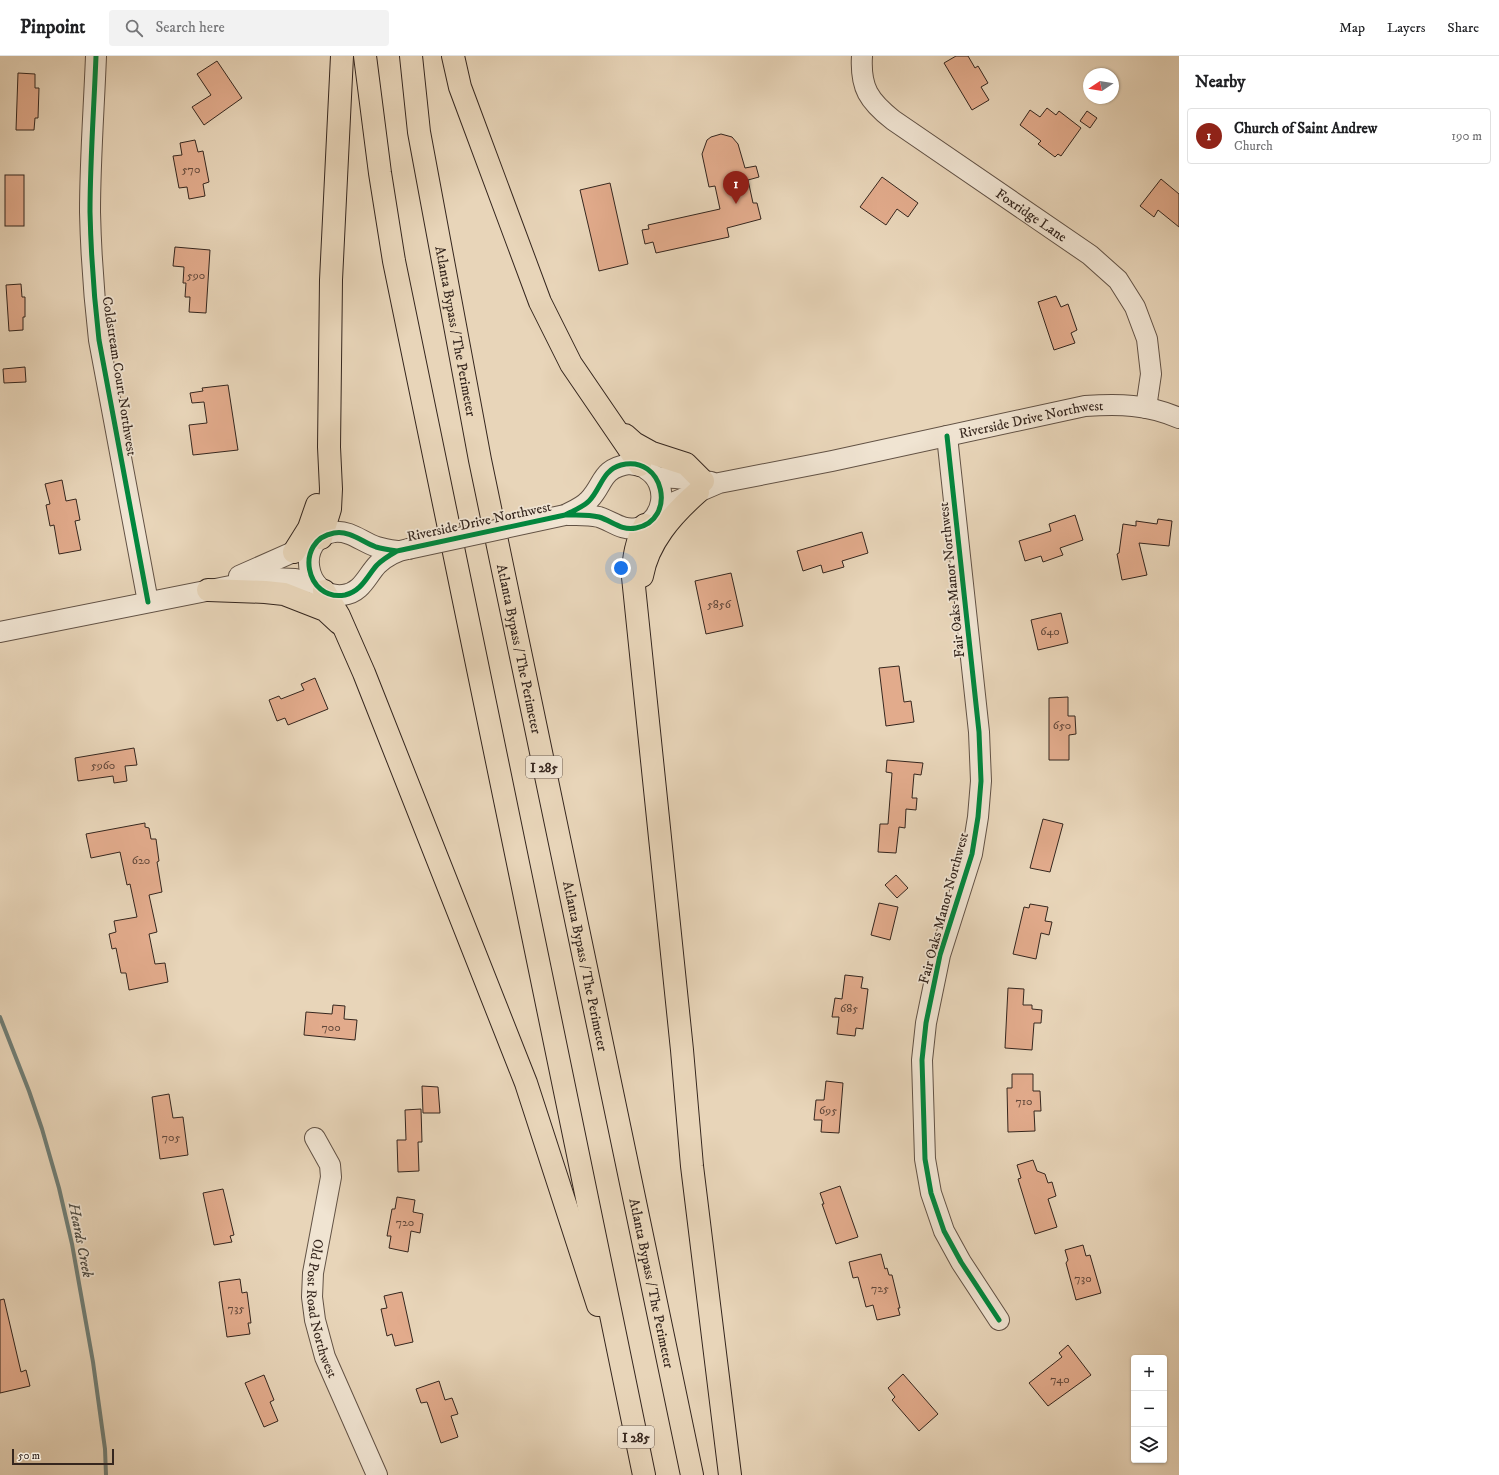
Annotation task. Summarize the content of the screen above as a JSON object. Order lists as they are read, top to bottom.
{
  "streets": {
    "highway": ["Atlanta Bypass / The Perimeter", "I 285"],
    "street": [
      "Foxridge Lane",
      "Coldstream Court Northwest",
      "Riverside Drive Northwest",
      "Fair Oaks Manor Northwest",
      "Old Post Road Northwest"
    ]
  },
  "crossings": [
    ["Foxridge Lane", "Riverside Drive Northwest"],
    ["Riverside Drive Northwest", "Fair Oaks Manor Northwest"]
  ],
  "water": ["Heards Creek"],
  "house_numbers": [
    "570",
    "590",
    "5856",
    "640",
    "650",
    "5960",
    "620",
    "685",
    "700",
    "710",
    "695",
    "705",
    "720",
    "730",
    "725",
    "735",
    "740"
  ],
  "scale_bar": "50 m",
  "north": "left",
  "page": {
    "header": "Pinpoint",
    "search": "Search here",
    "nav": ["Map", "Layers", "Share"],
    "heading": "Nearby",
    "list": [
      {
        "mark": "1",
        "name": "Church of Saint Andrew",
        "note": "Church",
        "value": "190 m"
      }
    ],
    "pins": "1",
    "map_buttons": ["+", "−"],
    "scale": "50 m"
  }
}
